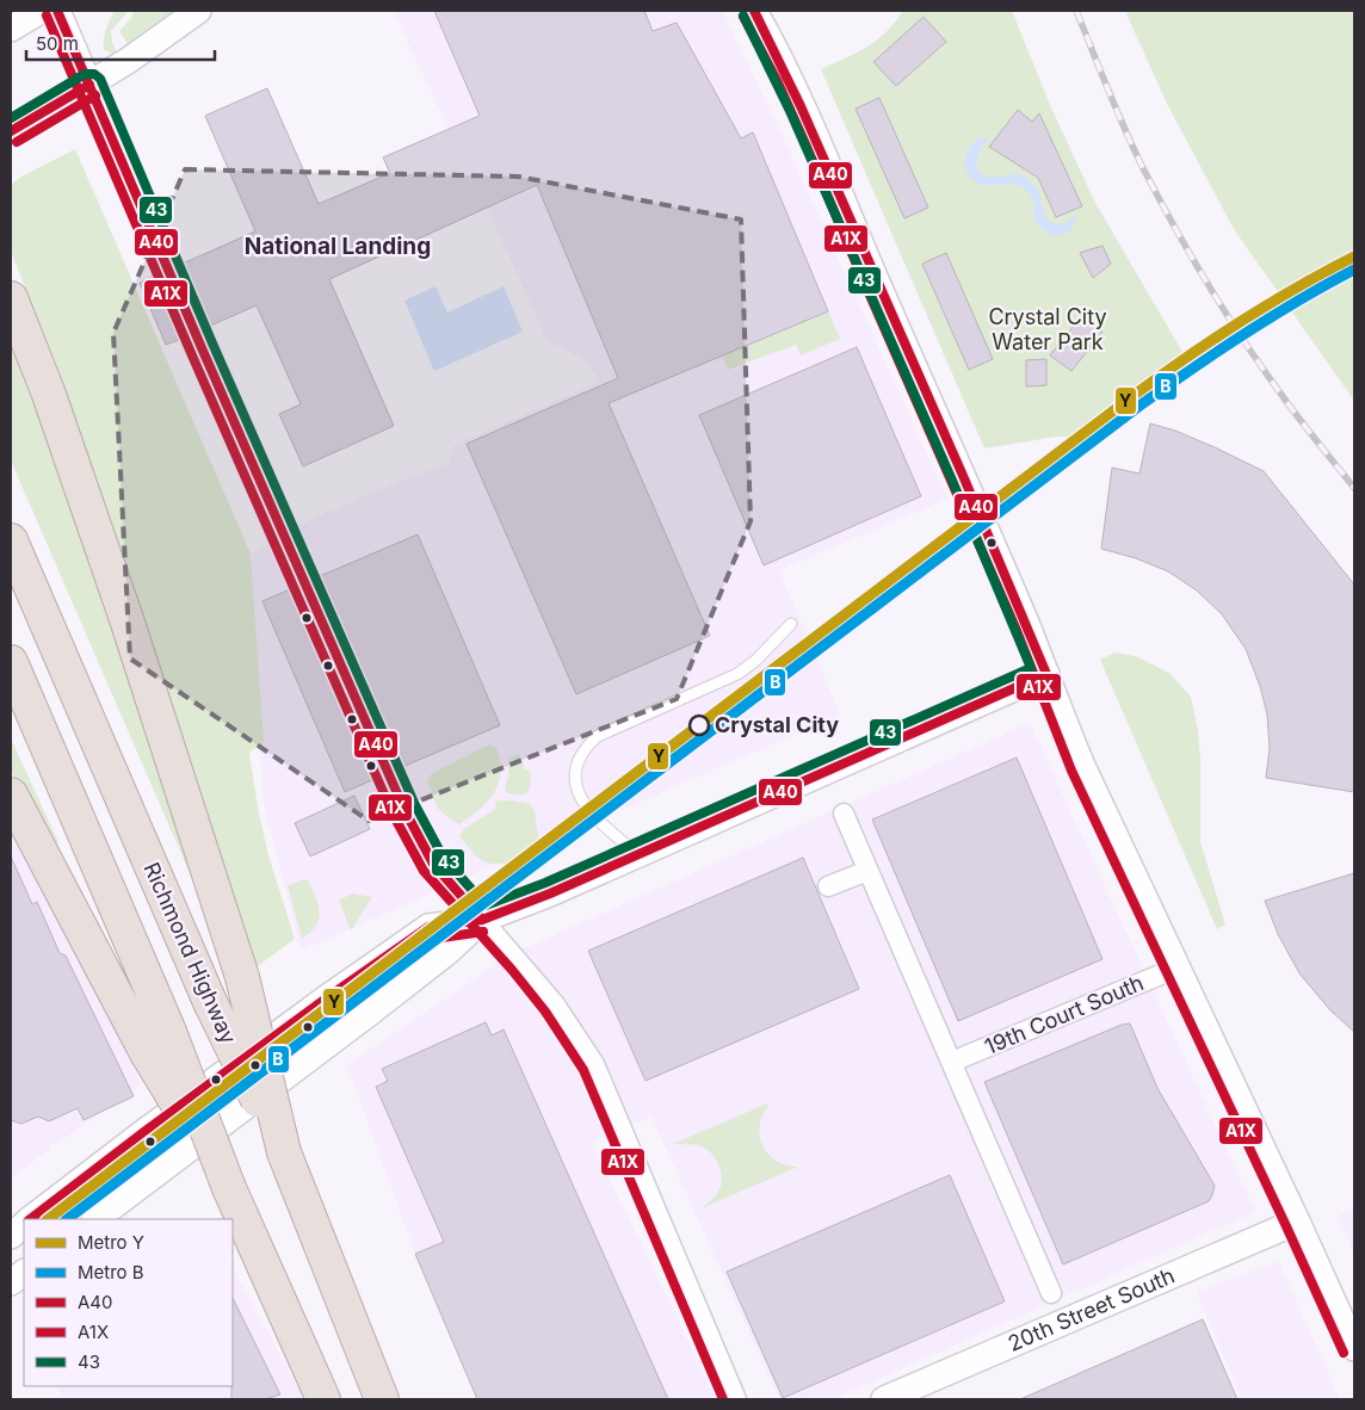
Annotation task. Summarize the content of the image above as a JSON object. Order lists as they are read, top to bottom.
{
  "streets": {
    "highway": ["Richmond Highway"],
    "street": ["19th Court South", "20th Street South"]
  },
  "districts": ["National Landing"],
  "parks": ["Crystal City Water Park"],
  "places": ["Crystal City"],
  "lines": [
    "transit line A40",
    "transit line A1X",
    "transit line 43",
    "metro line Y",
    "metro line B"
  ],
  "legend": [
    "Metro Y",
    "Metro B",
    "A40",
    "A1X",
    "43"
  ],
  "scale_bar": "50 m"
}
